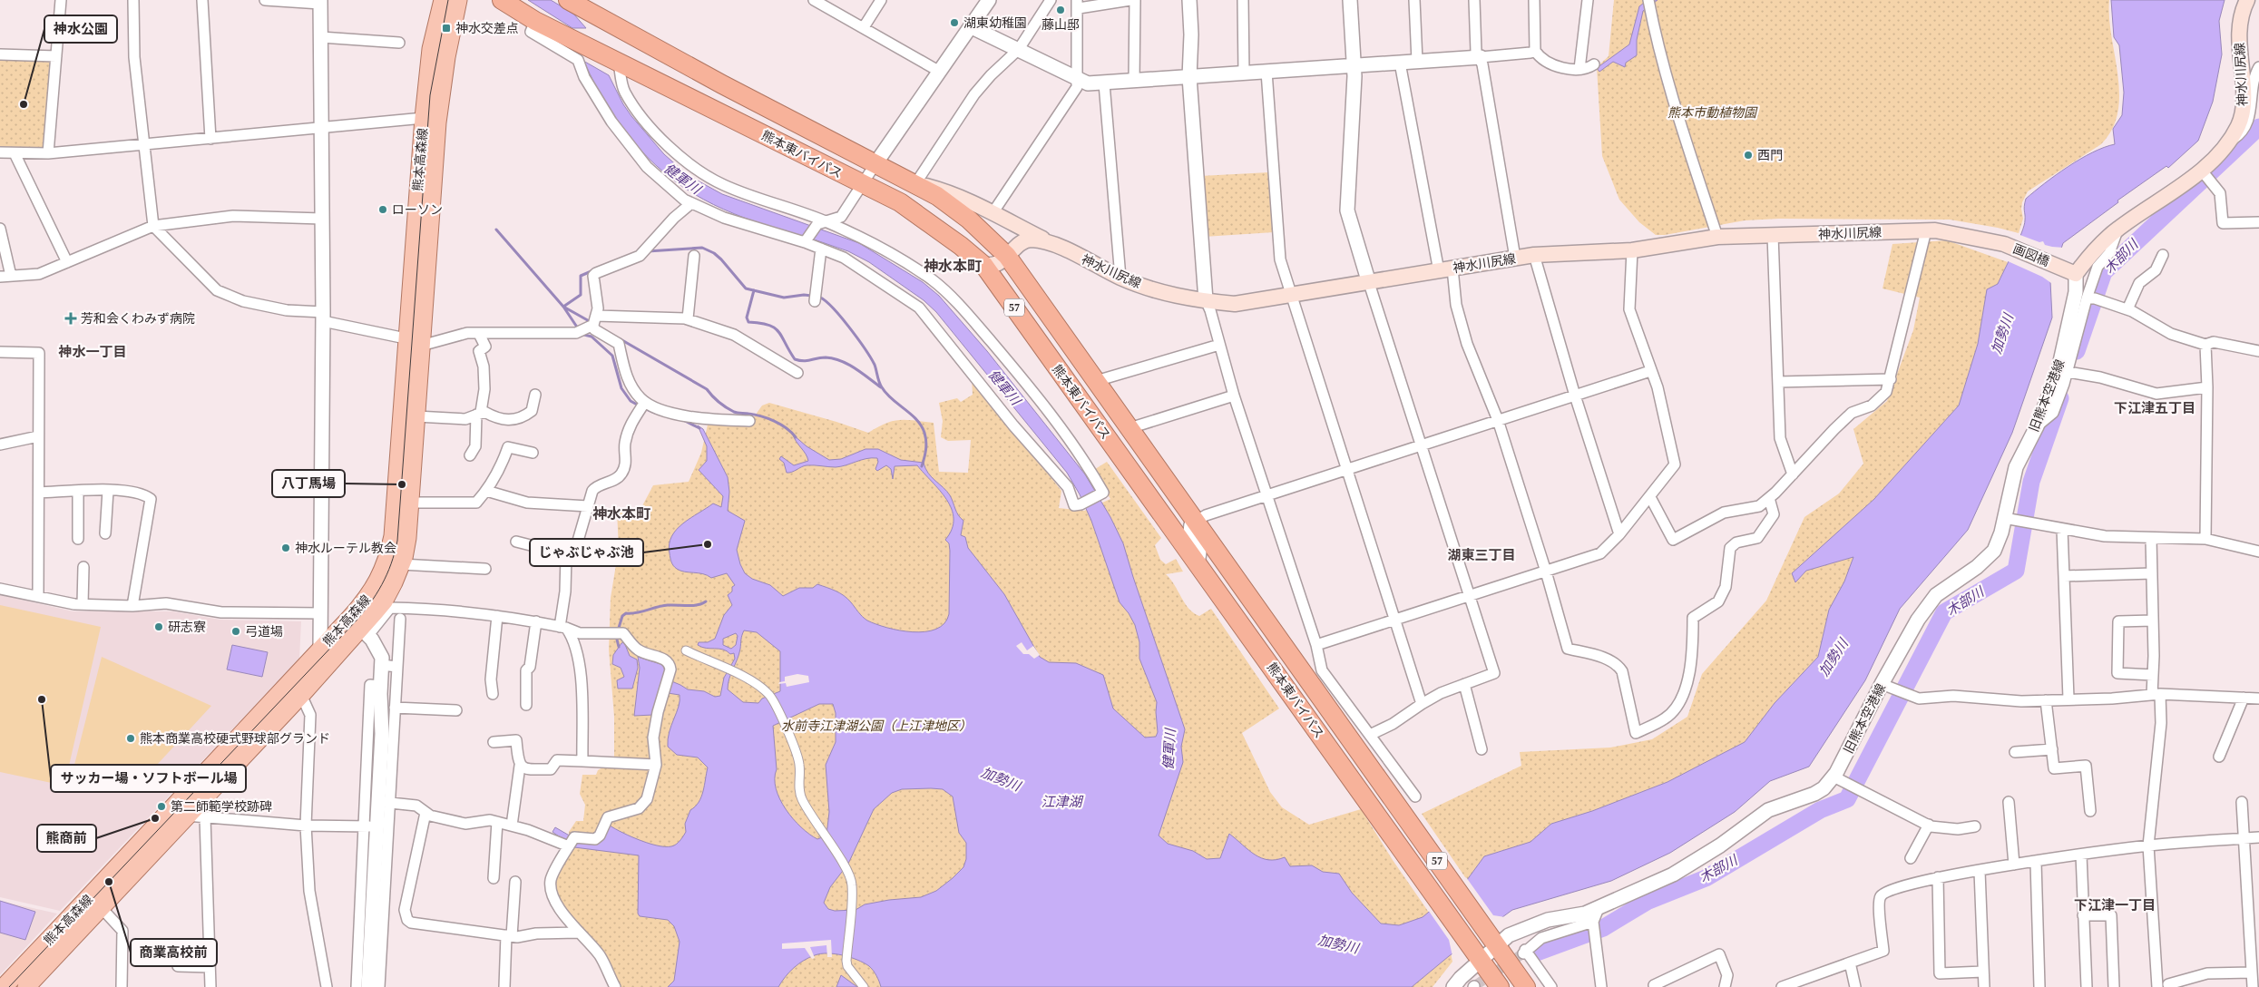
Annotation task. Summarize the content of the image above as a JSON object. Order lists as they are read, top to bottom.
{
  "streets": {
    "highway": ["熊本東バイパス", "57"],
    "main road": ["神水川尻線", "熊本高森線", "画図橋"],
    "street": ["旧熊本空港線"]
  },
  "crossings": [
    ["神水川尻線", "熊本東バイパス"],
    ["神水川尻線", "画図橋"],
    ["神水川尻線", "旧熊本空港線"],
    ["熊本東バイパス", "旧熊本空港線"],
    ["画図橋", "旧熊本空港線"]
  ],
  "districts": [
    "神水本町",
    "神水一丁目",
    "下江津五丁目",
    "神水本町",
    "湖東三丁目",
    "下江津一丁目"
  ],
  "water": [
    "健軍川",
    "木部川",
    "加勢川",
    "江津湖"
  ],
  "parks": ["熊本市動植物園", "水前寺江津湖公園（上江津地区）"],
  "places": {
    "other": [
      "藤山邸",
      "湖東幼稚園",
      "神水公園",
      "西門",
      "ローソン",
      "八丁馬場",
      "じゃぶじゃぶ池",
      "神水ルーテル教会",
      "研志寮",
      "弓道場",
      "サッカー場・ソフトボール場",
      "熊本商業高校硬式野球部グランド",
      "第二師範学校跡碑",
      "熊商前",
      "商業高校前"
    ],
    "transit": ["神水交差点"],
    "health": ["芳和会くわみず病院"]
  }
}
